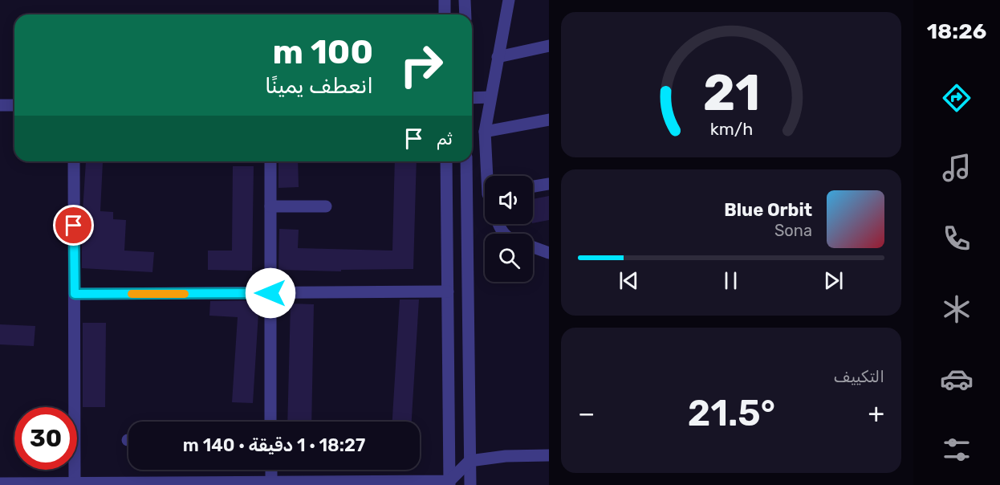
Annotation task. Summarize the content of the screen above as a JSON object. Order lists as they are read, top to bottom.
{
  "page": {
    "tabs": "18:26",
    "turn": ["100 m", "انعطف يمينًا"],
    "then": "ثم",
    "song": ["Blue Orbit", "Sona"],
    "tile": "التكييف",
    "heat": ["−", "21.5°", "+"],
    "limit": "30",
    "trip": "18:27 · 1 دقيقة · 140 m",
    "gauge": ["21", "km/h"]
  }
}
